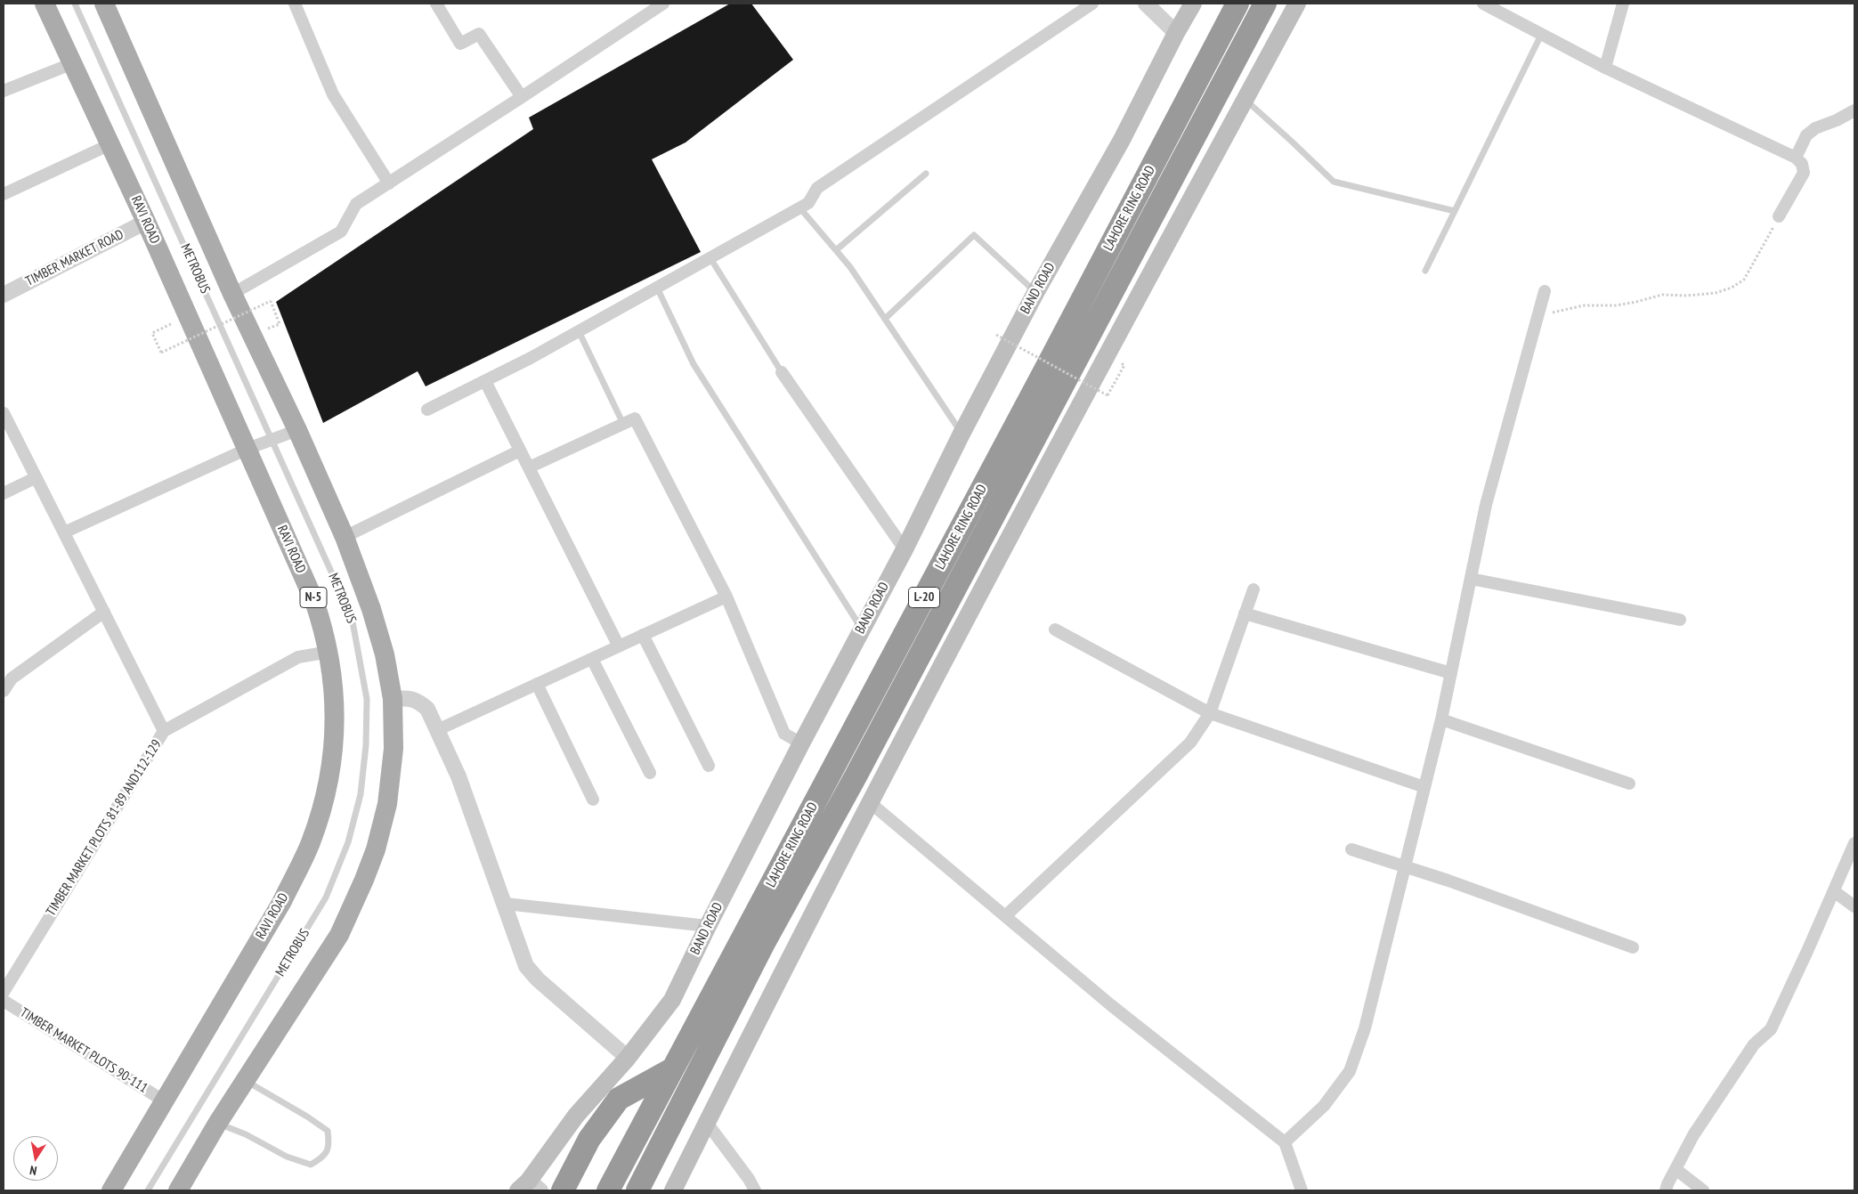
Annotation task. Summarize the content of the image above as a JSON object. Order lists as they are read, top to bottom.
{
  "streets": {
    "highway": ["LAHORE RING ROAD", "L-20"],
    "main road": ["RAVI ROAD", "BAND ROAD", "N-5"],
    "street": ["TIMBER MARKET ROAD", "TIMBER MARKET PLOTS 81-89 AND112-129", "TIMBER MARKET PLOTS 90-111"],
    "lane": ["METROBUS"]
  },
  "crossings": [
    ["RAVI ROAD", "TIMBER MARKET ROAD"],
    ["RAVI ROAD", "TIMBER MARKET PLOTS 81-89 AND112-129"],
    ["RAVI ROAD", "TIMBER MARKET PLOTS 90-111"]
  ],
  "north": "bottom"
}
